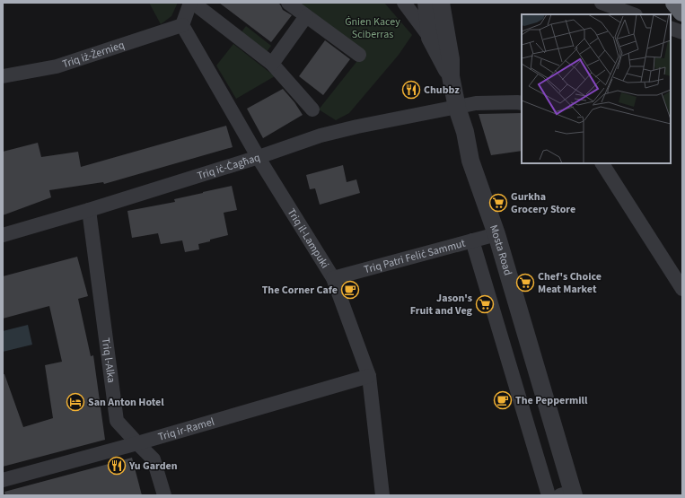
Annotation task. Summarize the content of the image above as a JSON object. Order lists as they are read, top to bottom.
{
  "streets": {
    "street": [
      "Triq iż-Żernieq",
      "Triq iċ-Ċagħaq",
      "Triq il-Lampuki",
      "Mosta Road",
      "Triq Patri Feliċ Sammut",
      "Triq l-Alka",
      "Triq ir-Ramel"
    ]
  },
  "crossings": [
    ["Triq iż-Żernieq", "Triq il-Lampuki"],
    ["Triq iċ-Ċagħaq", "Triq il-Lampuki"],
    ["Triq iċ-Ċagħaq", "Mosta Road"],
    ["Triq iċ-Ċagħaq", "Triq l-Alka"],
    ["Triq il-Lampuki", "Triq Patri Feliċ Sammut"],
    ["Triq il-Lampuki", "Triq ir-Ramel"],
    ["Mosta Road", "Triq Patri Feliċ Sammut"],
    ["Triq l-Alka", "Triq ir-Ramel"]
  ],
  "parks": ["Ġnien Kacey Sciberras"],
  "places": {
    "restaurant": ["Chubbz", "Yu Garden"],
    "supermarket": ["Gurkha Grocery Store", "Chef's Choice Meat Market", "Jason's Fruit and Veg"],
    "cafe": ["The Corner Cafe", "The Peppermill"],
    "hotel": ["San Anton Hotel"]
  }
}
